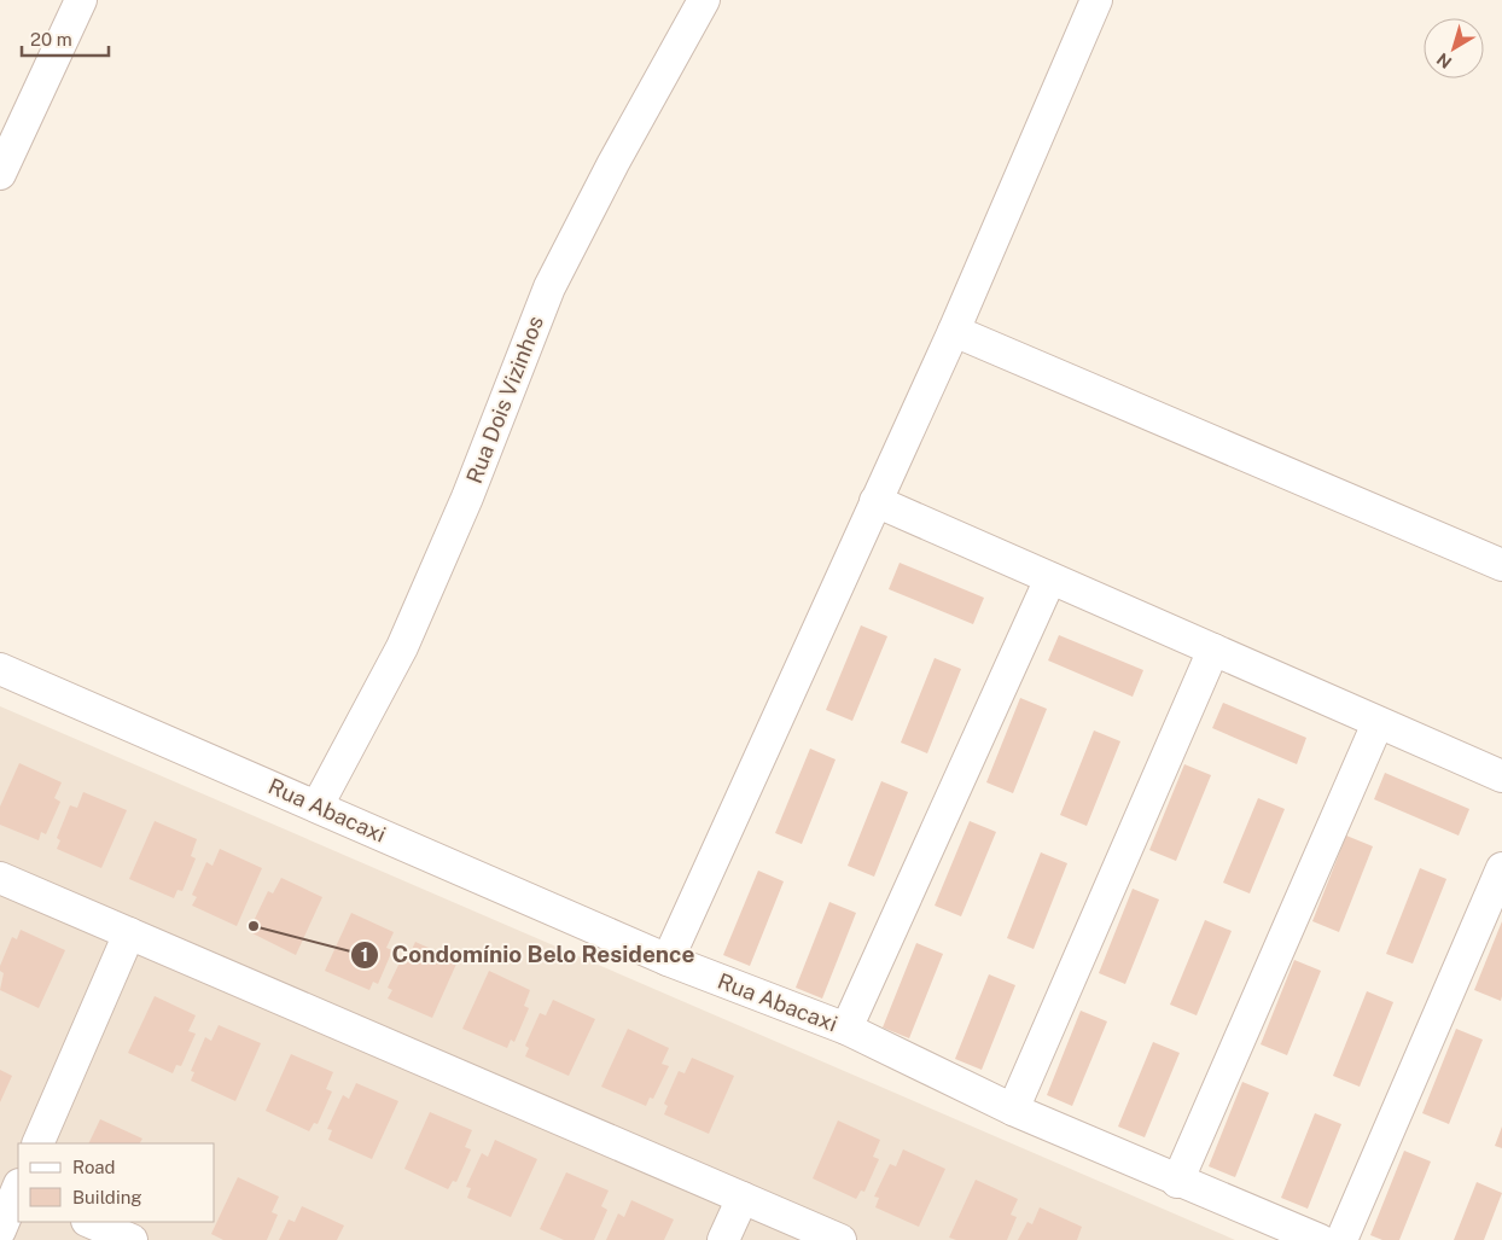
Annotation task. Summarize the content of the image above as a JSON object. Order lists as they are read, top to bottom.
{
  "streets": {
    "street": ["Rua Dois Vizinhos", "Rua Abacaxi"]
  },
  "crossings": [
    ["Rua Dois Vizinhos", "Rua Abacaxi"]
  ],
  "places": ["Condomínio Belo Residence"],
  "legend": ["Road", "Building"],
  "scale_bar": "20 m",
  "north": "bottom left"
}
